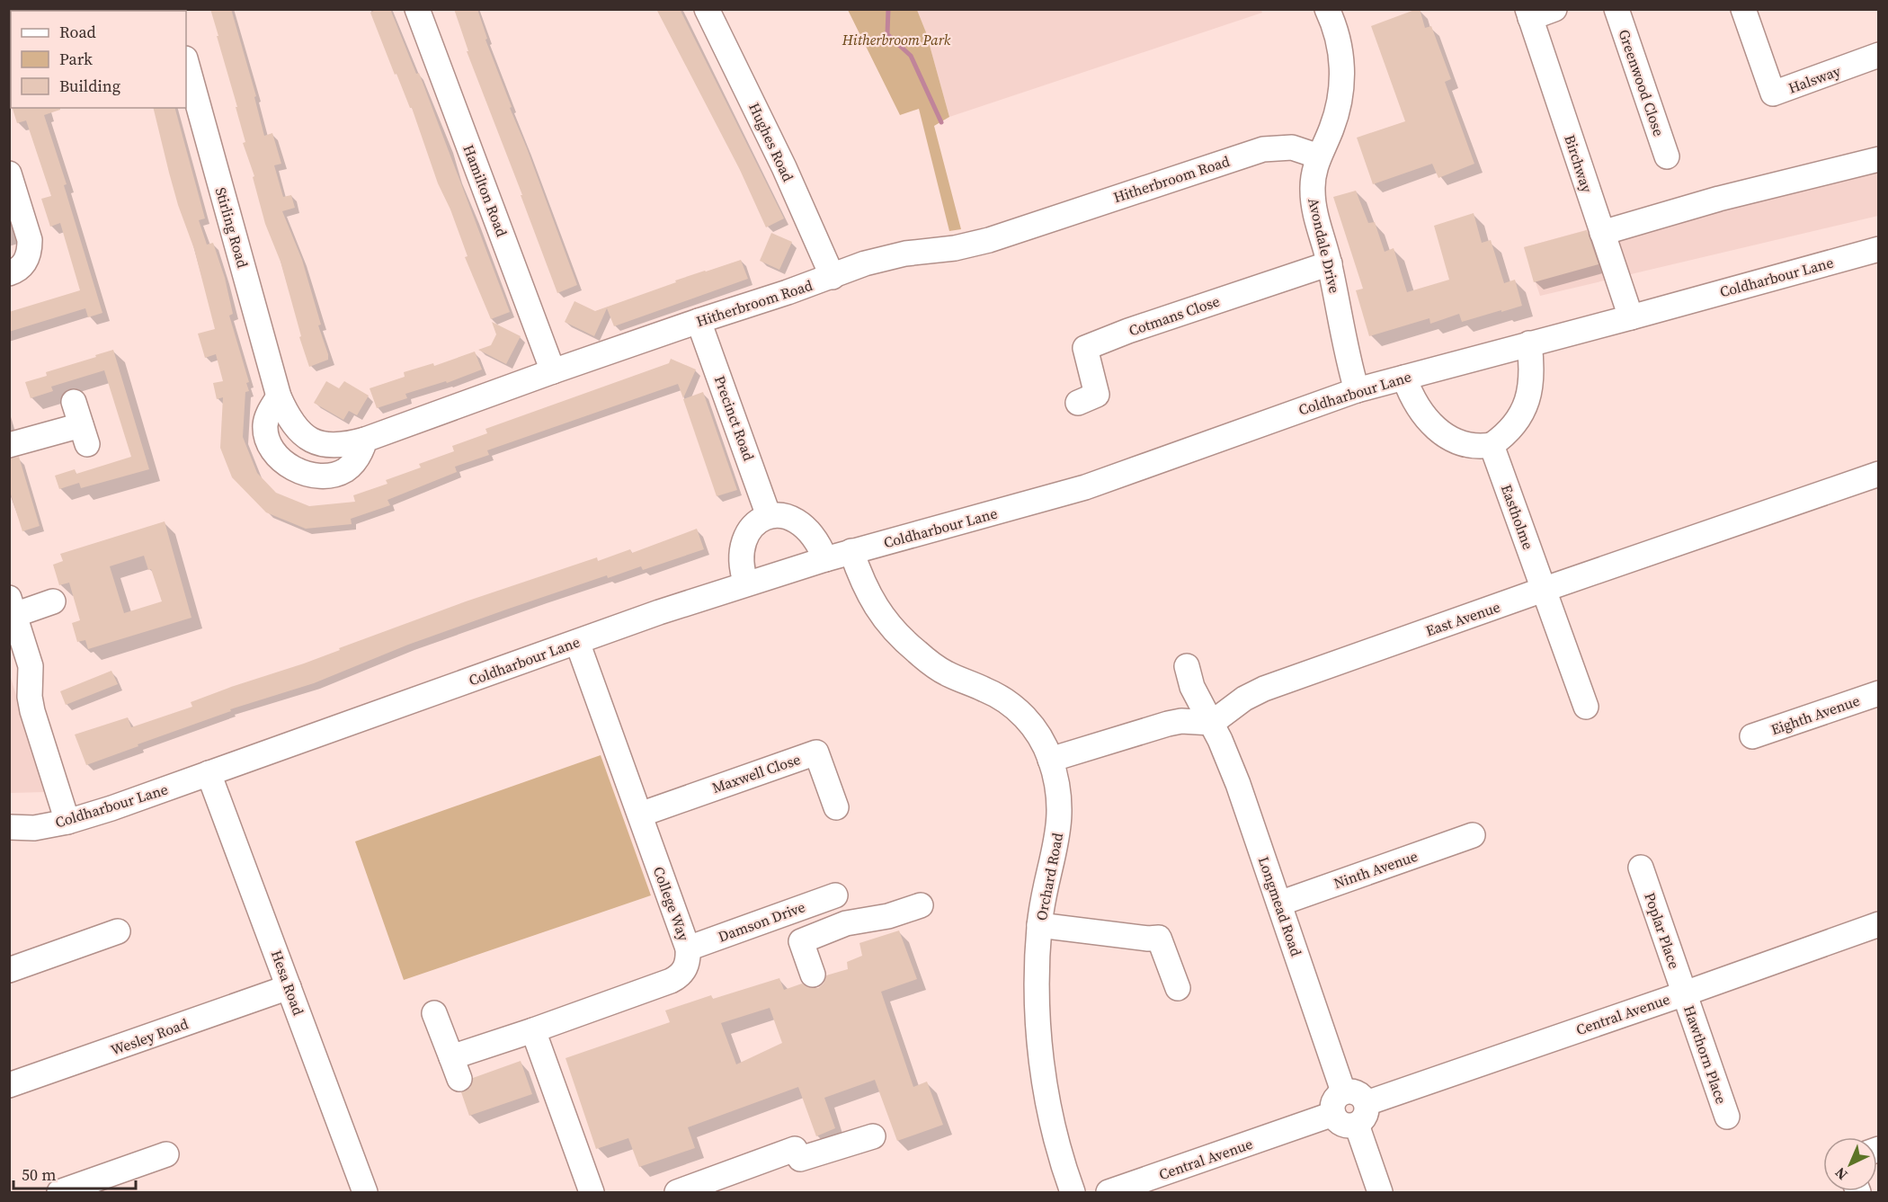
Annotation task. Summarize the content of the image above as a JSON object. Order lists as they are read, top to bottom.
{
  "streets": {
    "street": [
      "Halsway",
      "Greenwood Close",
      "Hughes Road",
      "Birchway",
      "Hitherbroom Road",
      "Hamilton Road",
      "Stirling Road",
      "Avondale Drive",
      "Coldharbour Lane",
      "Cotmans Close",
      "Precinct Road",
      "Eastholme",
      "East Avenue",
      "Eighth Avenue",
      "Maxwell Close",
      "Ninth Avenue",
      "Orchard Road",
      "College Way",
      "Longmead Road",
      "Damson Drive",
      "Poplar Place",
      "Hesa Road",
      "Central Avenue",
      "Wesley Road",
      "Hawthorn Place"
    ]
  },
  "crossings": [
    ["Hughes Road", "Hitherbroom Road"],
    ["Birchway", "Coldharbour Lane"],
    ["Hitherbroom Road", "Hamilton Road"],
    ["Hitherbroom Road", "Stirling Road"],
    ["Hitherbroom Road", "Avondale Drive"],
    ["Hitherbroom Road", "Precinct Road"],
    ["Avondale Drive", "Coldharbour Lane"],
    ["Avondale Drive", "Cotmans Close"],
    ["Coldharbour Lane", "Orchard Road"],
    ["Coldharbour Lane", "College Way"],
    ["Coldharbour Lane", "Hesa Road"],
    ["Eastholme", "East Avenue"],
    ["East Avenue", "Longmead Road"],
    ["Maxwell Close", "College Way"],
    ["Ninth Avenue", "Longmead Road"],
    ["College Way", "Damson Drive"],
    ["Longmead Road", "Central Avenue"],
    ["Poplar Place", "Central Avenue"],
    ["Poplar Place", "Hawthorn Place"],
    ["Hesa Road", "Wesley Road"],
    ["Central Avenue", "Hawthorn Place"]
  ],
  "parks": ["Hitherbroom Park"],
  "legend": ["Road", "Park", "Building"],
  "scale_bar": "50 m",
  "north": "bottom left"
}
